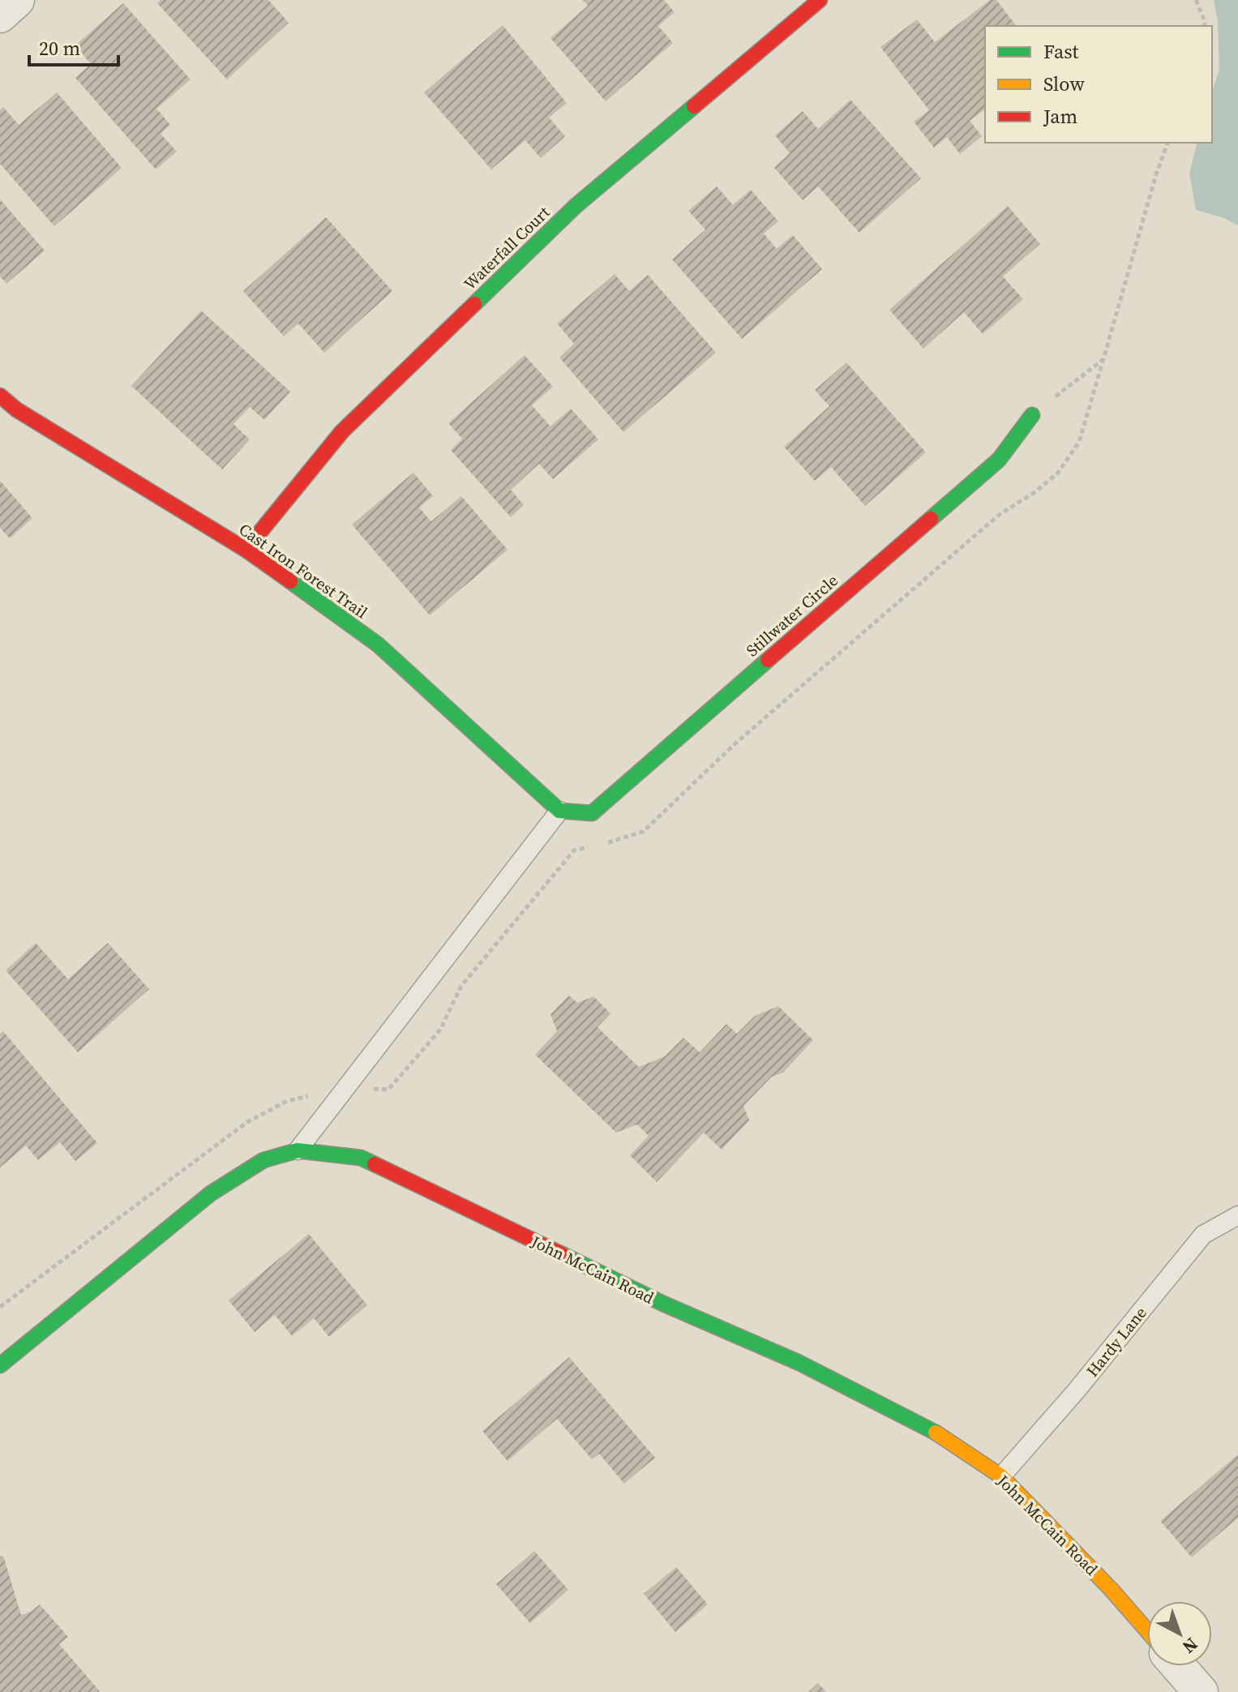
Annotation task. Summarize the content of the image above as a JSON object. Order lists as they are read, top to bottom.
{
  "streets": {
    "street": [
      "Waterfall Court",
      "Cast Iron Forest Trail",
      "Stillwater Circle",
      "John McCain Road"
    ],
    "lane": ["Hardy Lane"]
  },
  "crossings": [
    ["Waterfall Court", "Cast Iron Forest Trail"],
    ["Cast Iron Forest Trail", "Stillwater Circle"],
    ["John McCain Road", "Hardy Lane"]
  ],
  "legend": ["Fast", "Slow", "Jam"],
  "scale_bar": "20 m",
  "north": "bottom right"
}
